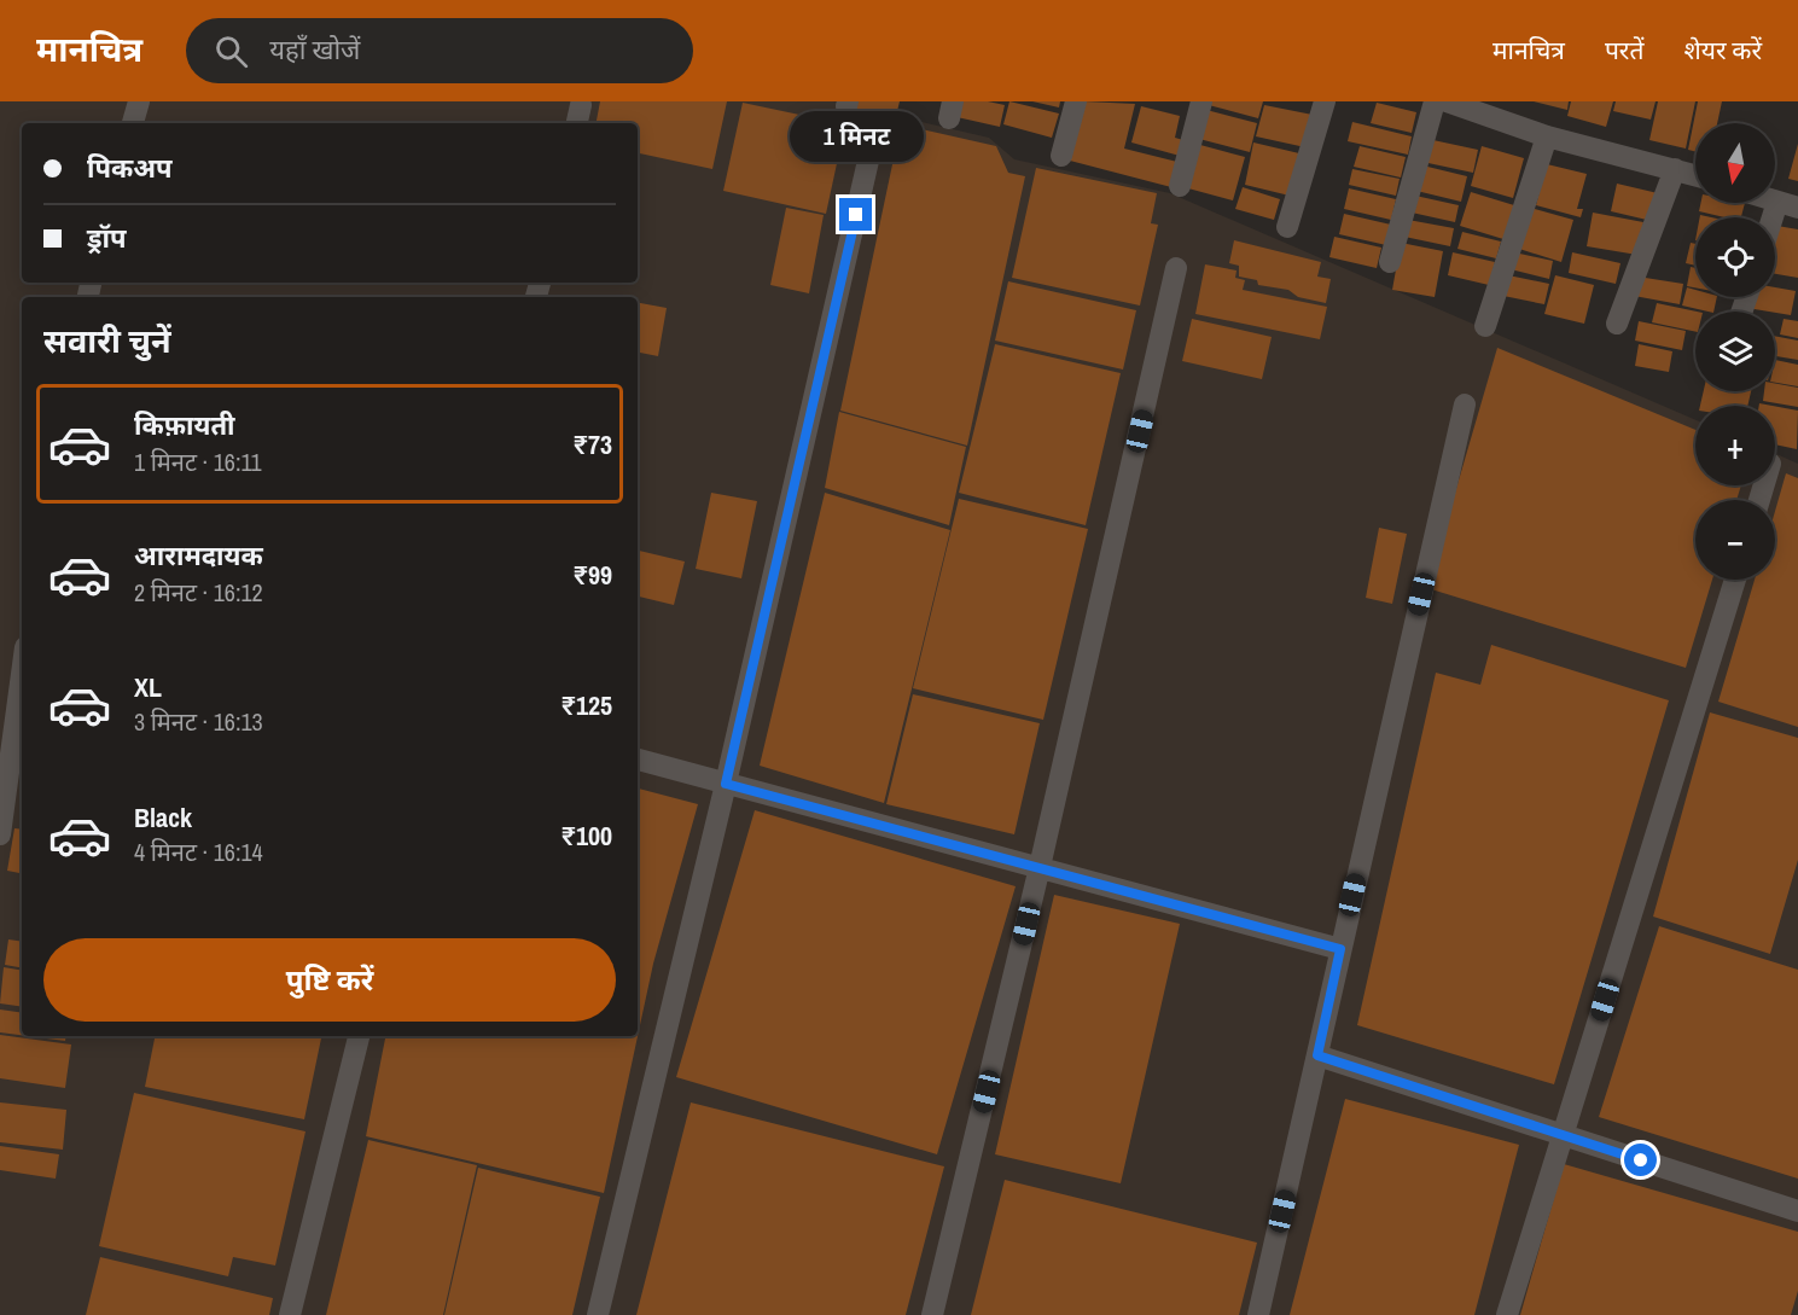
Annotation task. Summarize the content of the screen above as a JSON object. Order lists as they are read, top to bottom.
{
  "north": "bottom",
  "page": {
    "header": "मानचित्र",
    "search": "यहाँ खोजें",
    "nav": ["मानचित्र", "परतें", "शेयर करें"],
    "bubble": "1 मिनट",
    "map_buttons": ["+", "−"],
    "banner": ["पिकअप", "ड्रॉप"],
    "heading": "सवारी चुनें",
    "list": [
      {
        "name": "किफ़ायती",
        "note": "1 मिनट · 16:11",
        "value": "₹73"
      },
      {
        "name": "आरामदायक",
        "note": "2 मिनट · 16:12",
        "value": "₹99"
      },
      {
        "name": "XL",
        "note": "3 मिनट · 16:13",
        "value": "₹125"
      },
      {
        "name": "Black",
        "note": "4 मिनट · 16:14",
        "value": "₹100"
      }
    ],
    "buttons": "पुष्टि करें"
  }
}
